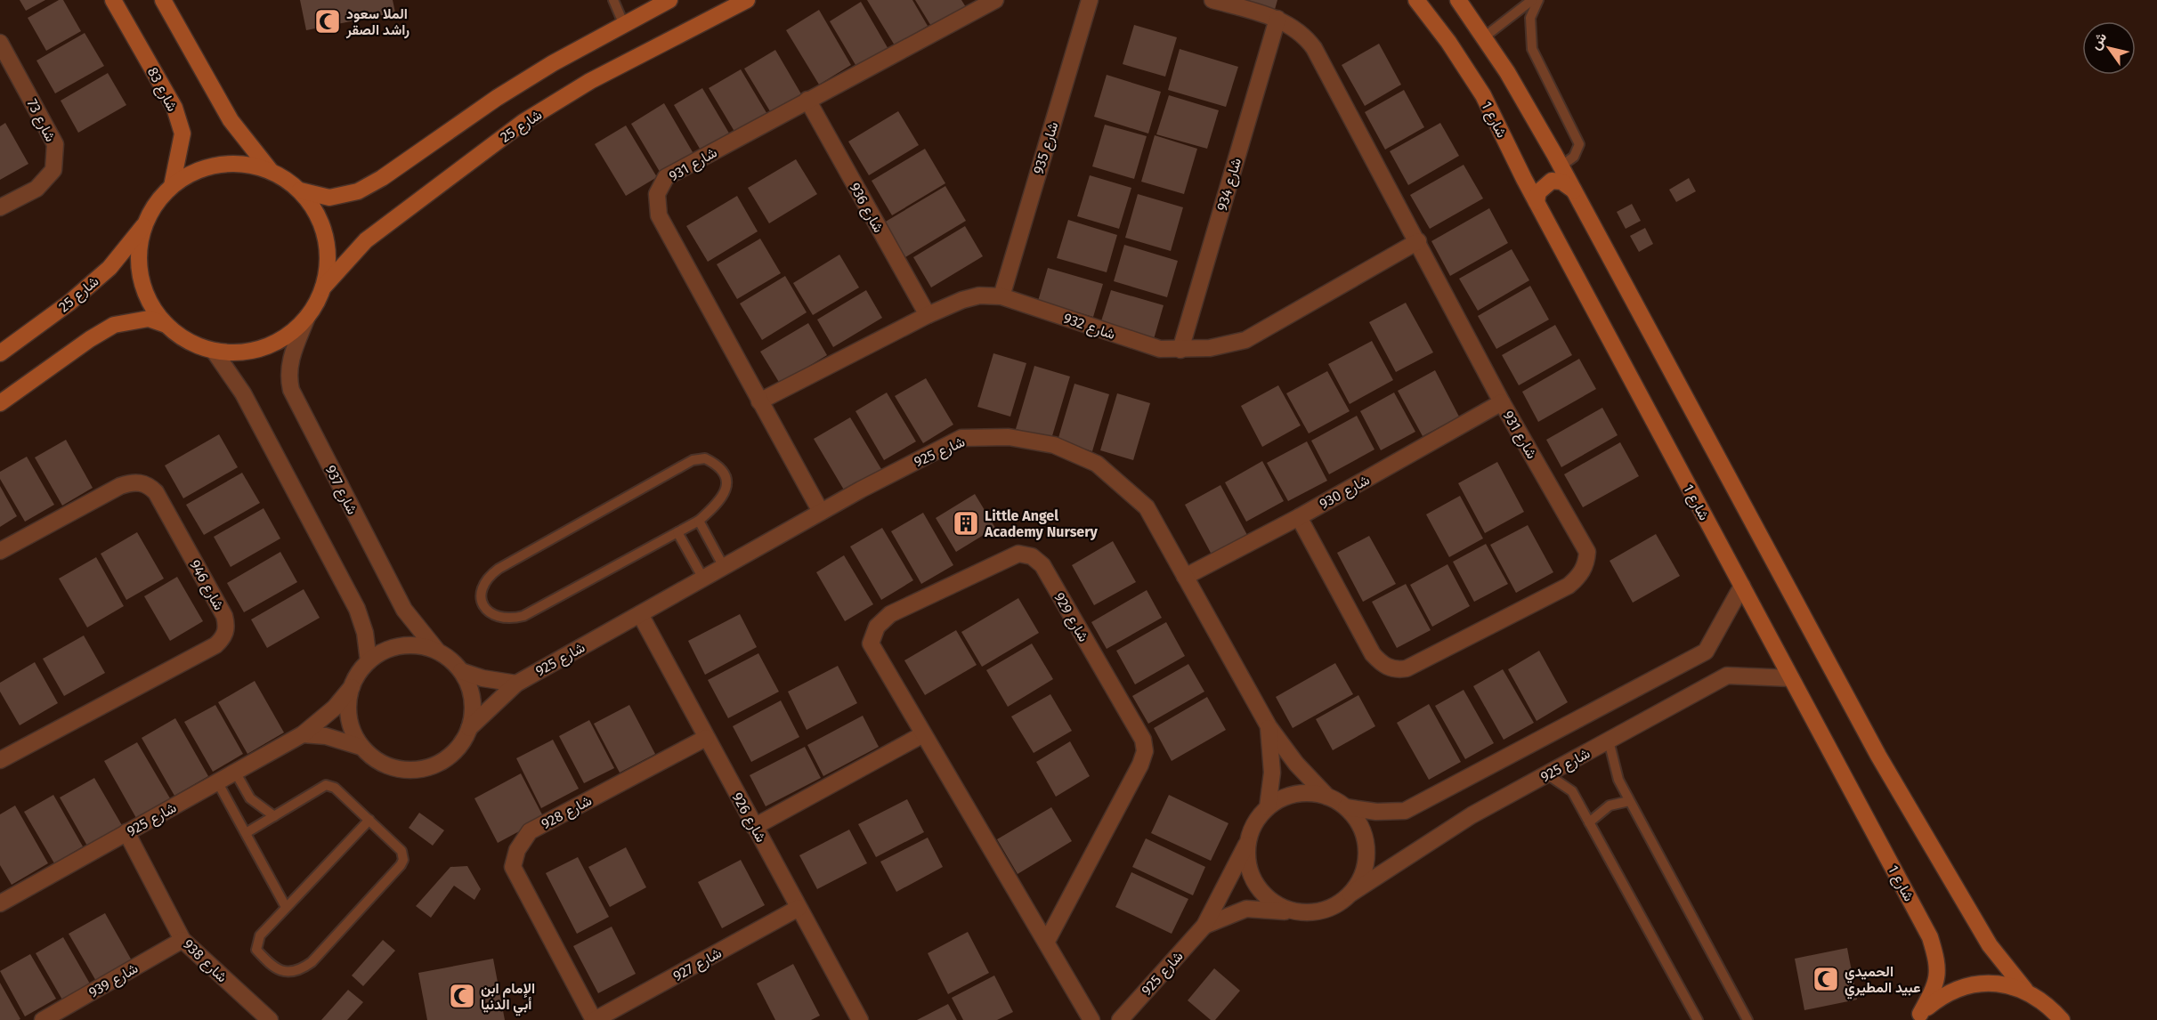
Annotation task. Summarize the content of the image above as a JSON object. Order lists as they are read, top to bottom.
{
  "streets": {
    "street": [
      "شارع 83",
      "شارع 1",
      "شارع 73",
      "شارع 25",
      "شارع 935",
      "شارع 931",
      "شارع 934",
      "شارع 936",
      "شارع 932",
      "شارع 925",
      "شارع 937",
      "شارع 930",
      "شارع 946",
      "شارع 929",
      "شارع 928",
      "شارع 926",
      "شارع 938",
      "شارع 927",
      "شارع 939"
    ]
  },
  "crossings": [
    ["شارع 83", "شارع 25"],
    ["شارع 83", "شارع 937"],
    ["شارع 1", "شارع 925"],
    ["شارع 25", "شارع 937"],
    ["شارع 935", "شارع 932"],
    ["شارع 931", "شارع 934"],
    ["شارع 931", "شارع 936"],
    ["شارع 931", "شارع 932"],
    ["شارع 931", "شارع 925"],
    ["شارع 931", "شارع 930"],
    ["شارع 934", "شارع 932"],
    ["شارع 936", "شارع 932"],
    ["شارع 925", "شارع 937"],
    ["شارع 925", "شارع 930"],
    ["شارع 925", "شارع 926"],
    ["شارع 925", "شارع 938"],
    ["شارع 928", "شارع 926"],
    ["شارع 928", "شارع 927"],
    ["شارع 926", "شارع 927"],
    ["شارع 938", "شارع 939"]
  ],
  "places": {
    "mosque": ["الملا سعود راشد الصقر", "الحميدي عبيد المطيري", "الإمام ابن أبي الدنيا"],
    "building": ["Little Angel Academy Nursery"]
  },
  "north": "top left"
}
